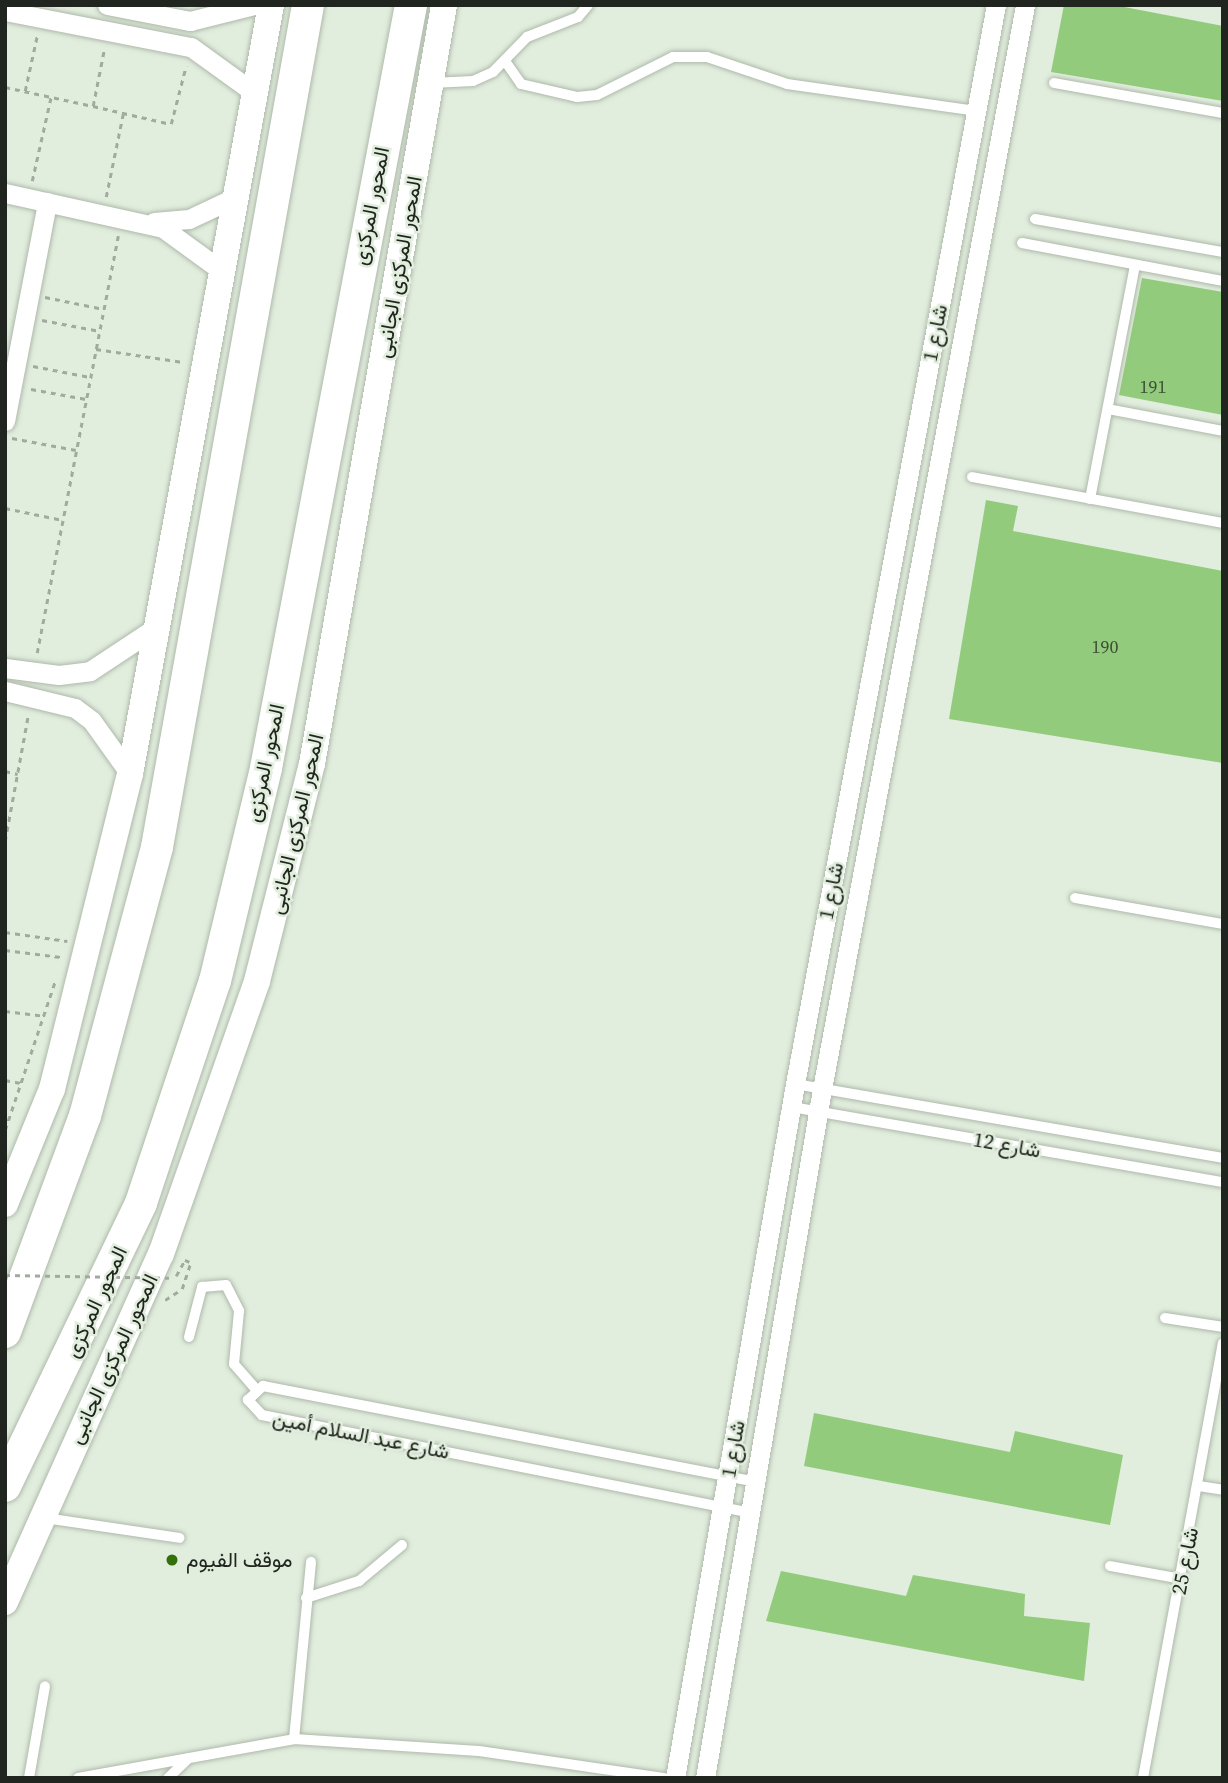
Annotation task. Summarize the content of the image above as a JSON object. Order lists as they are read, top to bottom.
{
  "streets": {
    "highway": ["المحور المركزى"],
    "main road": ["المحور المركزى الجانبى"],
    "street": ["شارع 1"],
    "lane": ["شارع 12", "شارع عبد السلام أمين", "شارع 25"]
  },
  "crossings": [
    ["شارع 1", "شارع 12"],
    ["شارع 1", "شارع عبد السلام أمين"]
  ],
  "places": ["موقف الفيوم"],
  "house_numbers": ["191", "190"]
}
